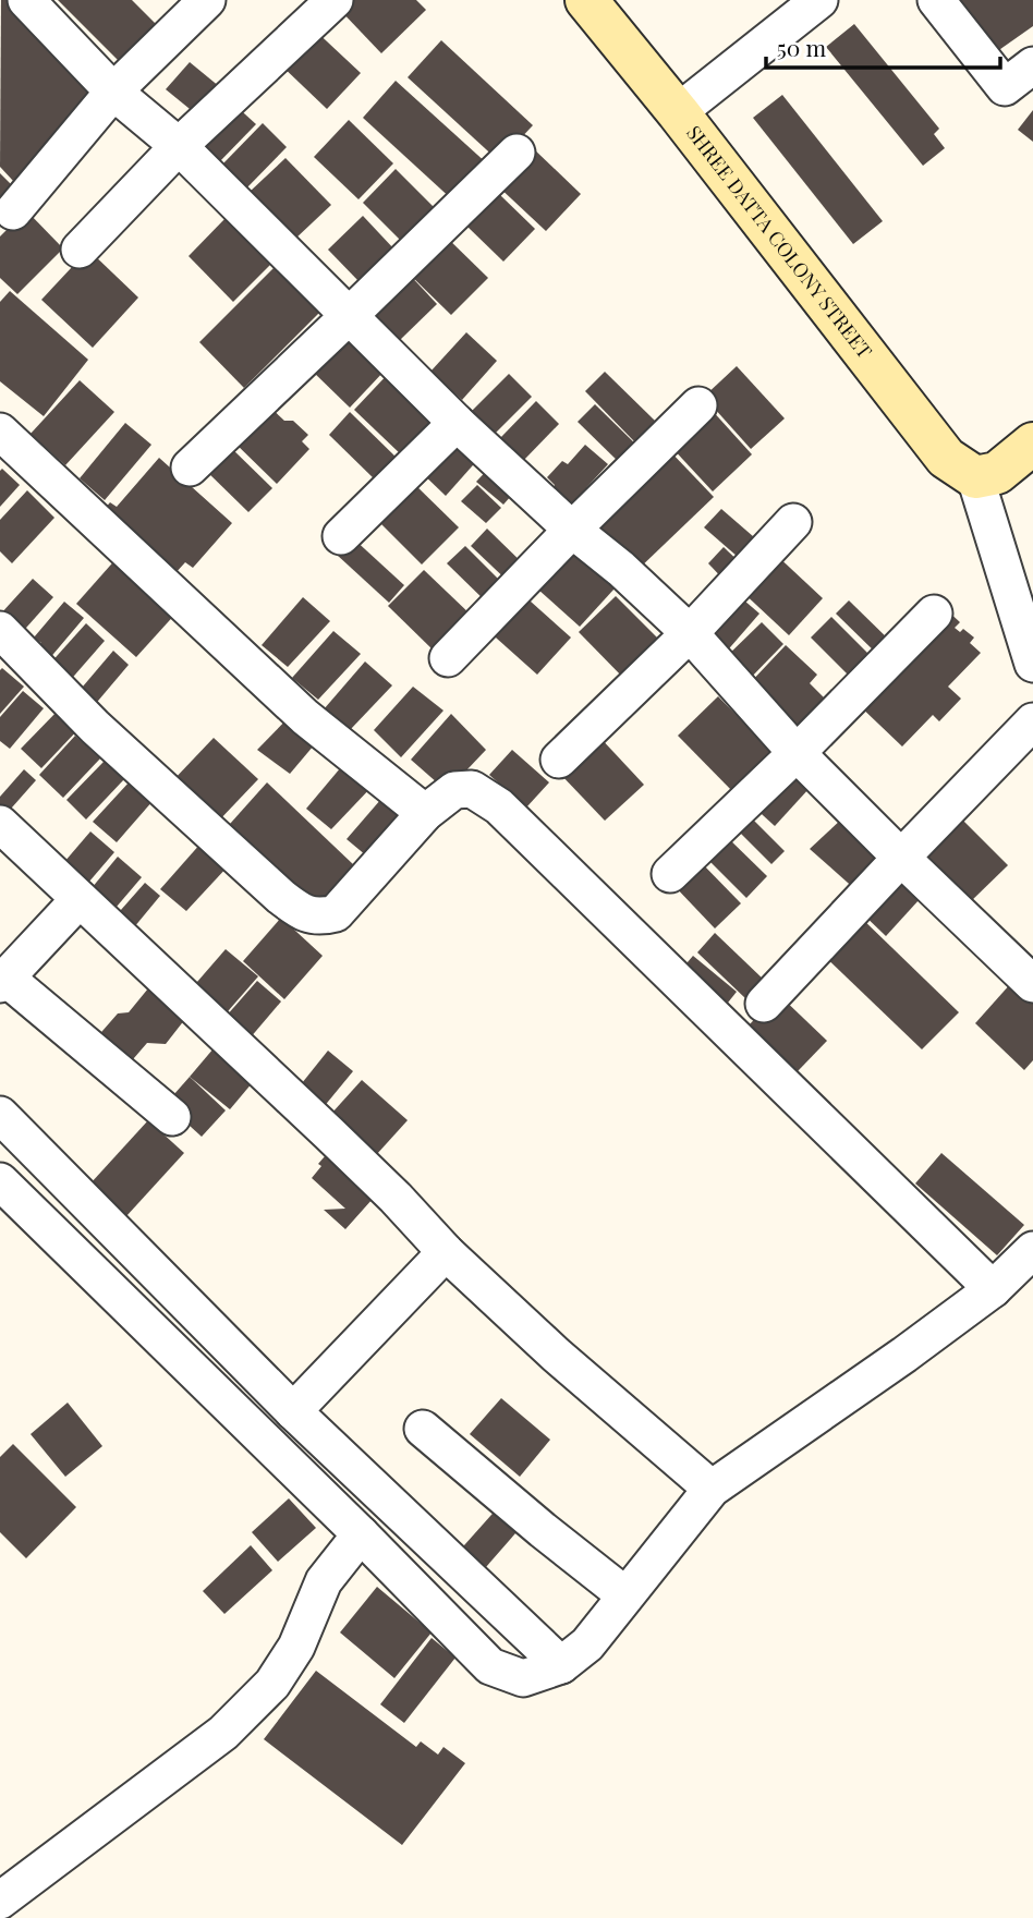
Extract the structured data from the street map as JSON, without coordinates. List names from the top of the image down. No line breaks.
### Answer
{"streets":{"street":["SHREE DATTA COLONY STREET"]},"scale_bar":"50 m"}
